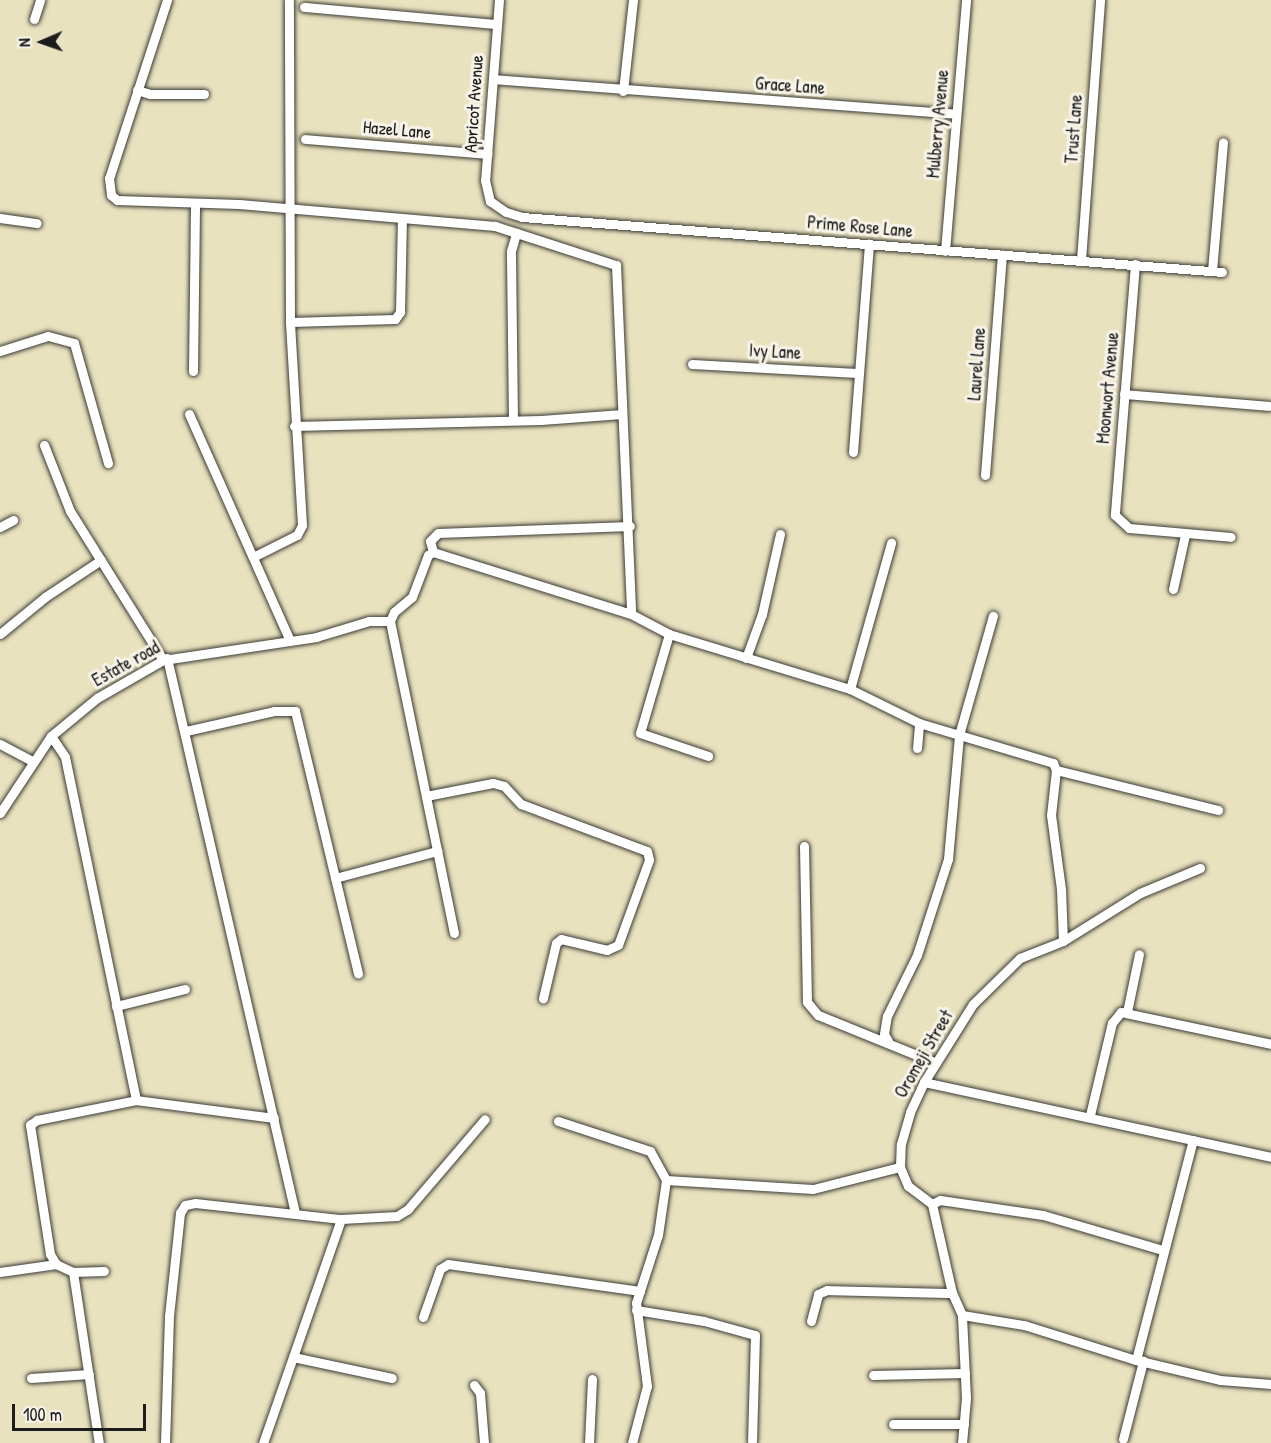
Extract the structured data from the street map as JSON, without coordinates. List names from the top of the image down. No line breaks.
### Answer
{"streets":{"street":["Grace Lane","Apricot Avenue","Mulberry Avenue","Trust Lane","Hazel Lane","Prime Rose Lane","Ivy Lane","Laurel Lane","Moonwort Avenue","Estate road","Oromeji Street"]},"crossings":[["Grace Lane","Apricot Avenue"],["Grace Lane","Mulberry Avenue"],["Apricot Avenue","Hazel Lane"],["Apricot Avenue","Prime Rose Lane"],["Mulberry Avenue","Prime Rose Lane"],["Trust Lane","Prime Rose Lane"],["Prime Rose Lane","Laurel Lane"],["Prime Rose Lane","Moonwort Avenue"]],"scale_bar":"100 m","north":"left"}
